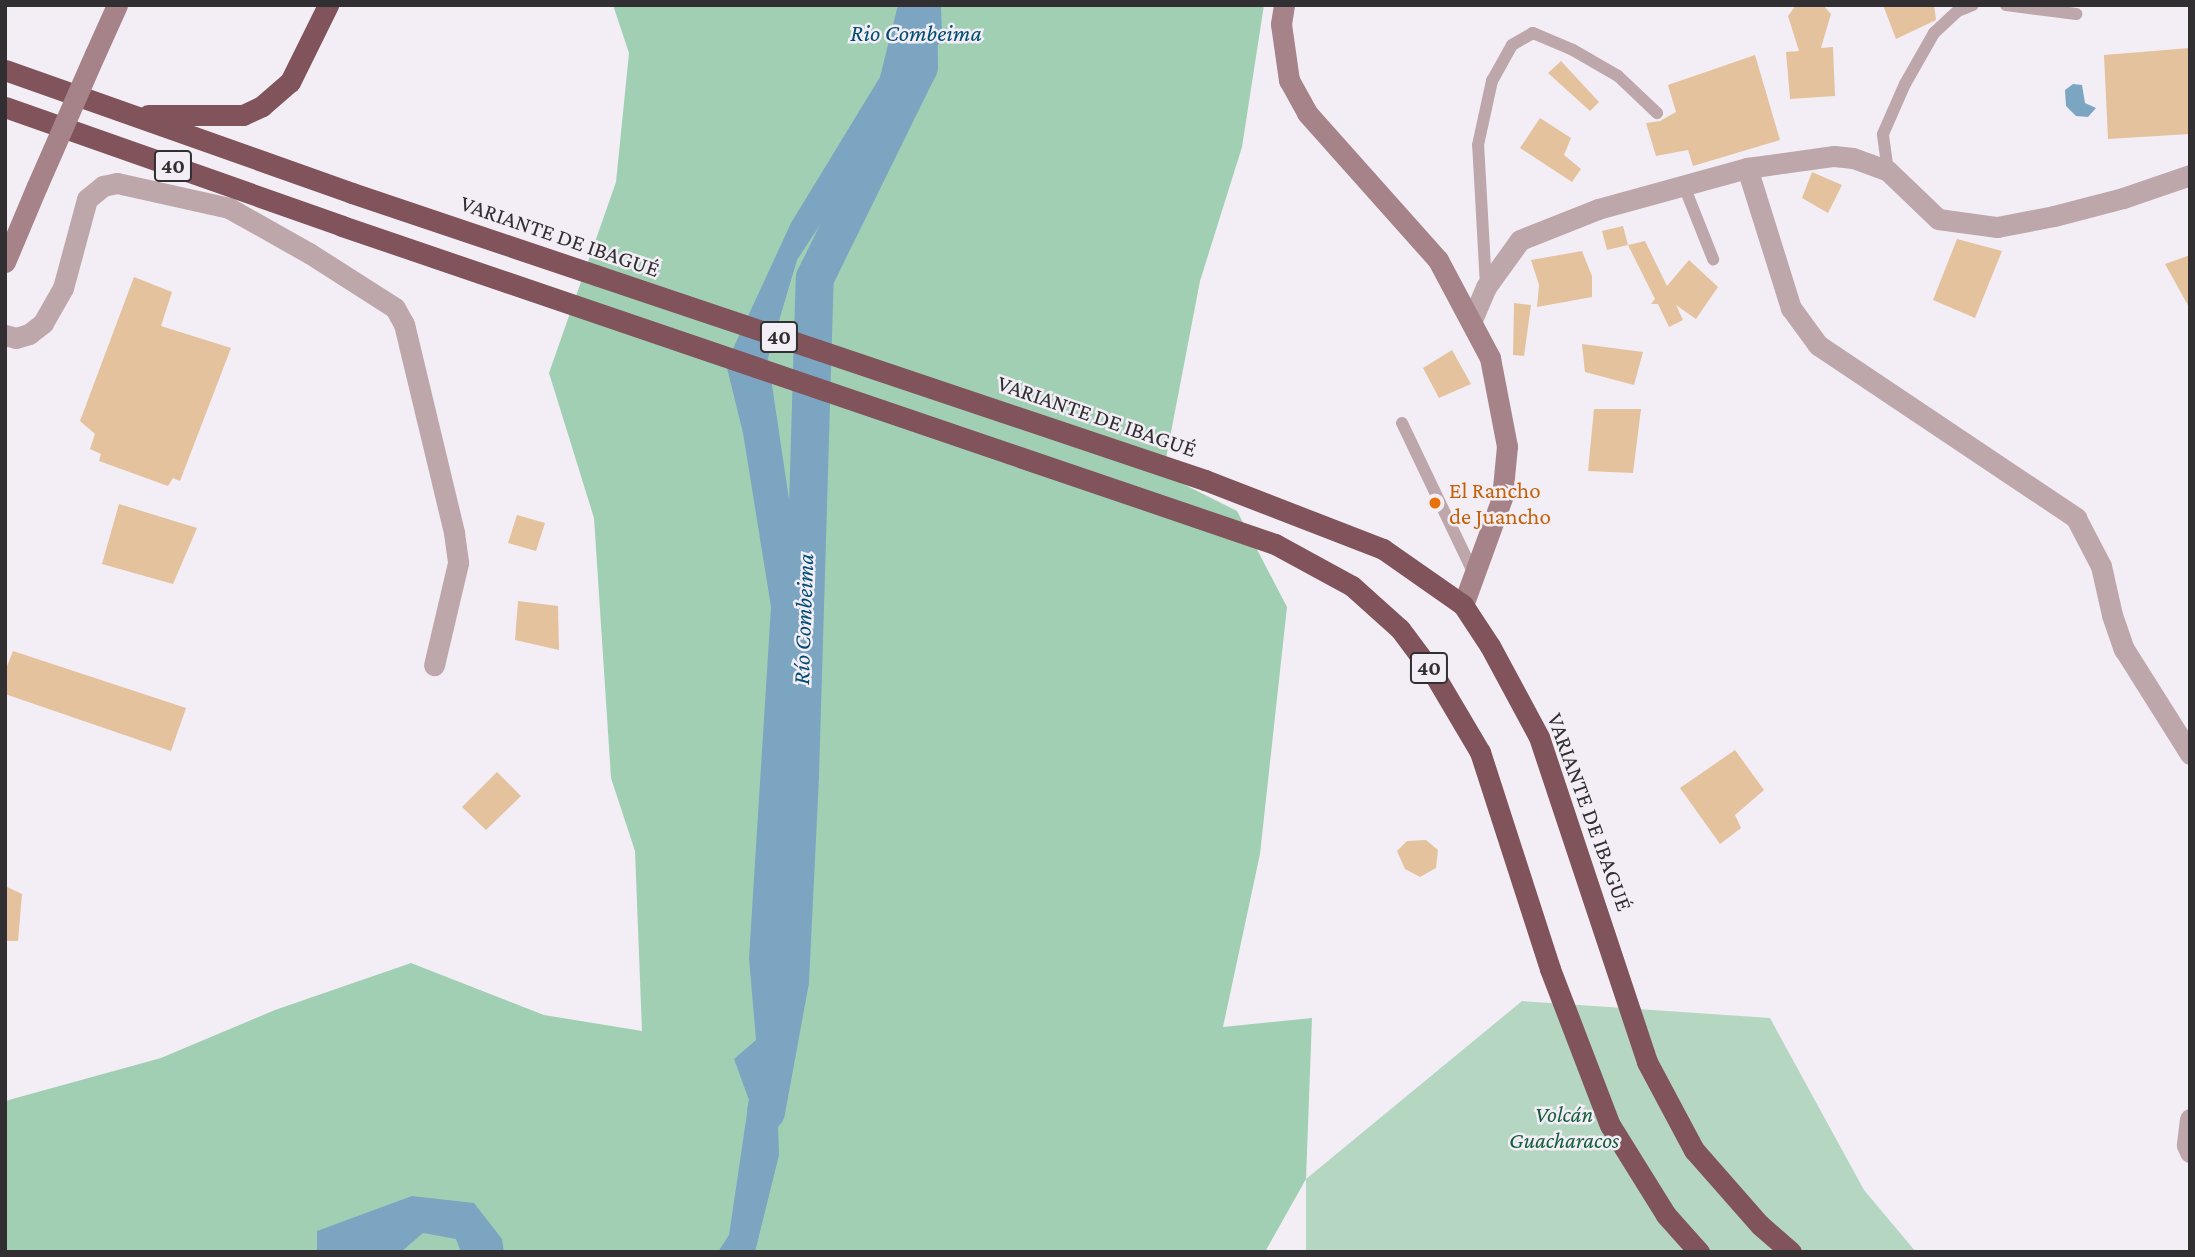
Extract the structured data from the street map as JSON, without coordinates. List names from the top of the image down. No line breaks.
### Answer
{"streets":{"highway":["40","VARIANTE DE IBAGUÉ"]},"water":["Rio Combeima","Río Combeima"],"parks":["Volcán Guacharacos"],"places":["El Rancho de Juancho"]}
